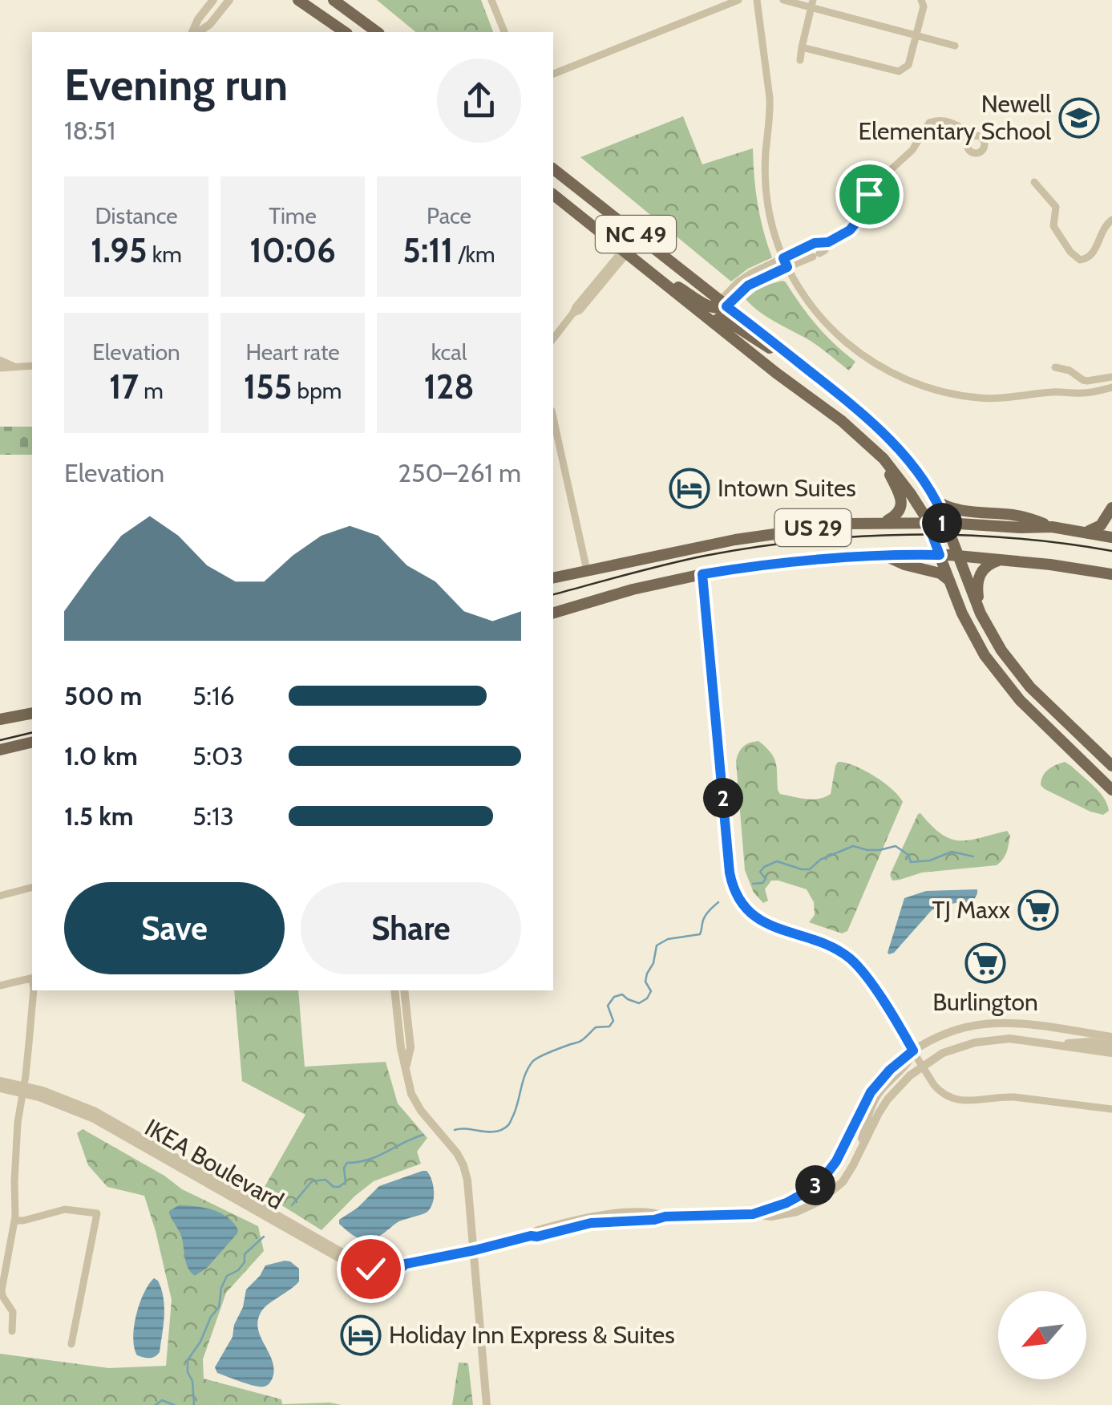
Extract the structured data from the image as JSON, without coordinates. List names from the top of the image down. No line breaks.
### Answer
{"streets":{"main road":["NC 49","US 29"],"street":["IKEA Boulevard"]},"crossings":[["NC 49","US 29"]],"places":{"school or university":["Newell Elementary School"],"hotel":["Intown Suites","Holiday Inn Express & Suites"],"supermarket":["TJ Maxx","Burlington"]},"north":"bottom left","page":{"heading":["Evening run","18:51"],"stats":[["Distance","1.95 km"],["Time","10:06"],["Pace","5:11 /km"],["Elevation","17 m"],["Heart rate","155 bpm"],["kcal","128"]],"chart":["Elevation","250–261 m"],"pins":["1","2","3"],"list":[{"name":"500 m","note":"5:16"},{"name":"1.0 km","note":"5:03"},{"name":"1.5 km","note":"5:13"}],"buttons":["Save","Share"]}}
